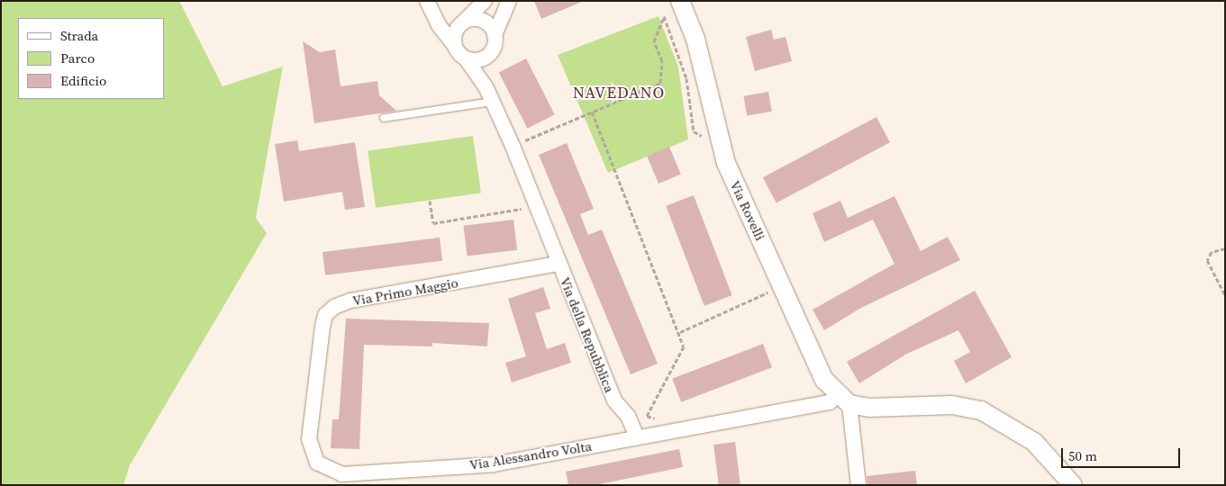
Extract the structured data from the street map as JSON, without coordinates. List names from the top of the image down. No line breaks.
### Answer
{"streets":{"street":["Via Rovelli","Via Primo Maggio","Via della Repubblica","Via Alessandro Volta"]},"crossings":[["Via Primo Maggio","Via della Repubblica"],["Via Primo Maggio","Via Alessandro Volta"],["Via della Repubblica","Via Alessandro Volta"]],"districts":["NAVEDANO"],"legend":["Strada","Parco","Edificio"],"scale_bar":"50 m"}
